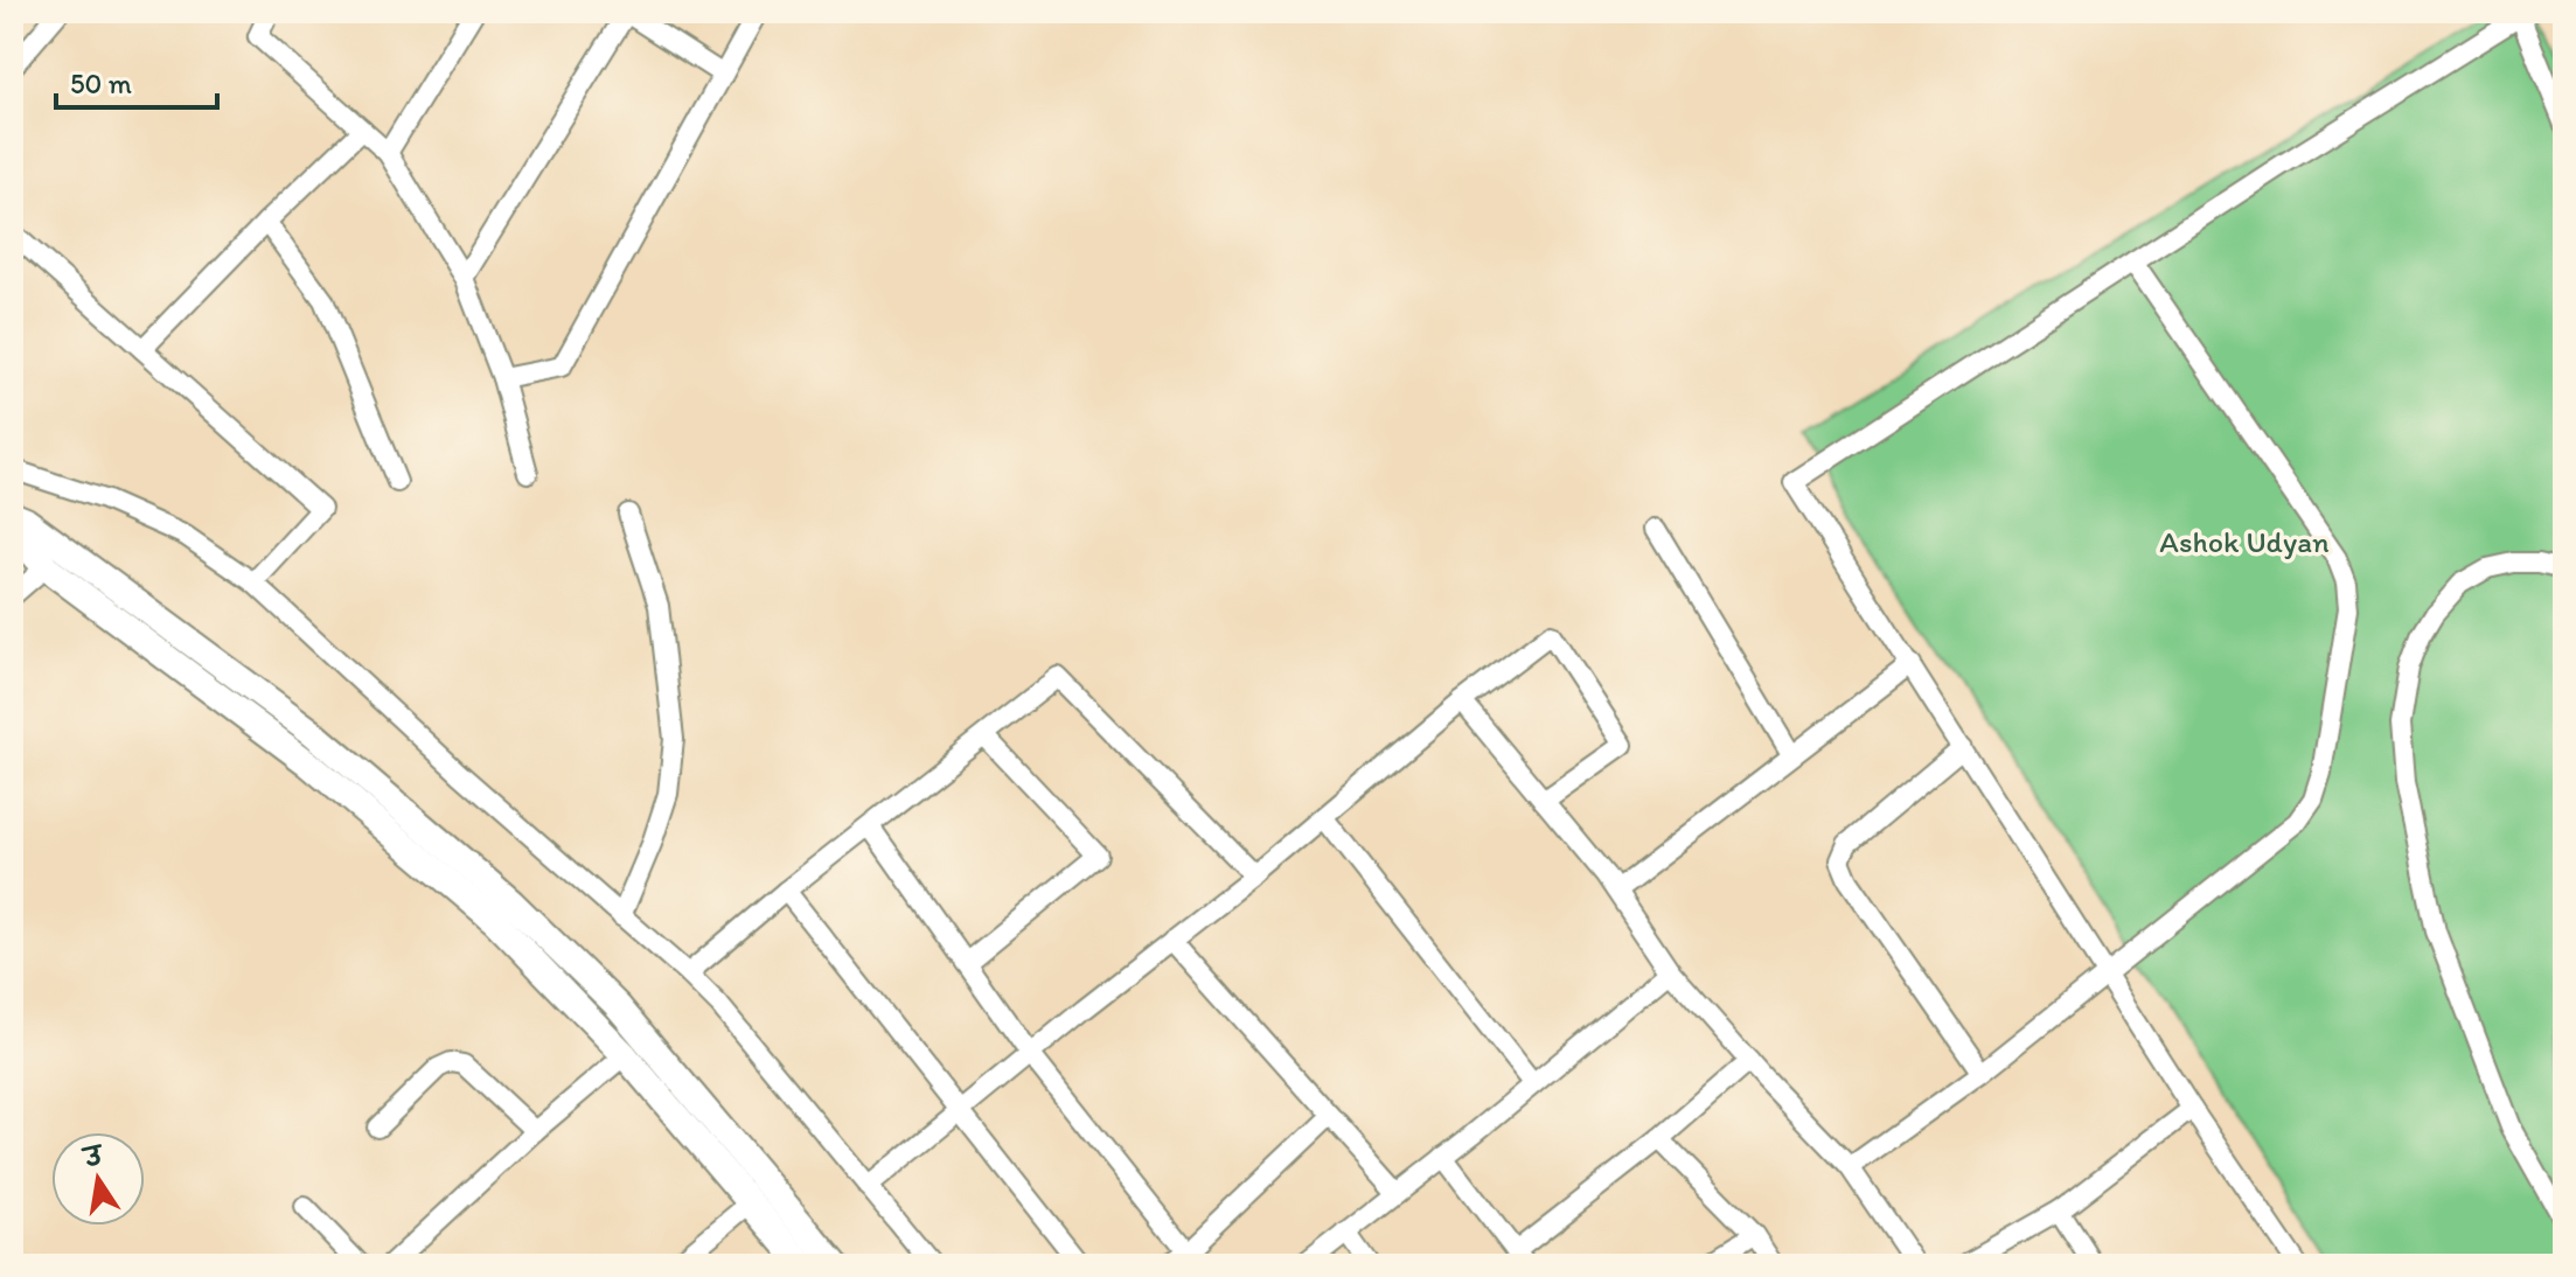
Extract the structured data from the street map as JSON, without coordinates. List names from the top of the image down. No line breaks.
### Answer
{"parks":["Ashok Udyan"],"scale_bar":"50 m","north":"top"}
